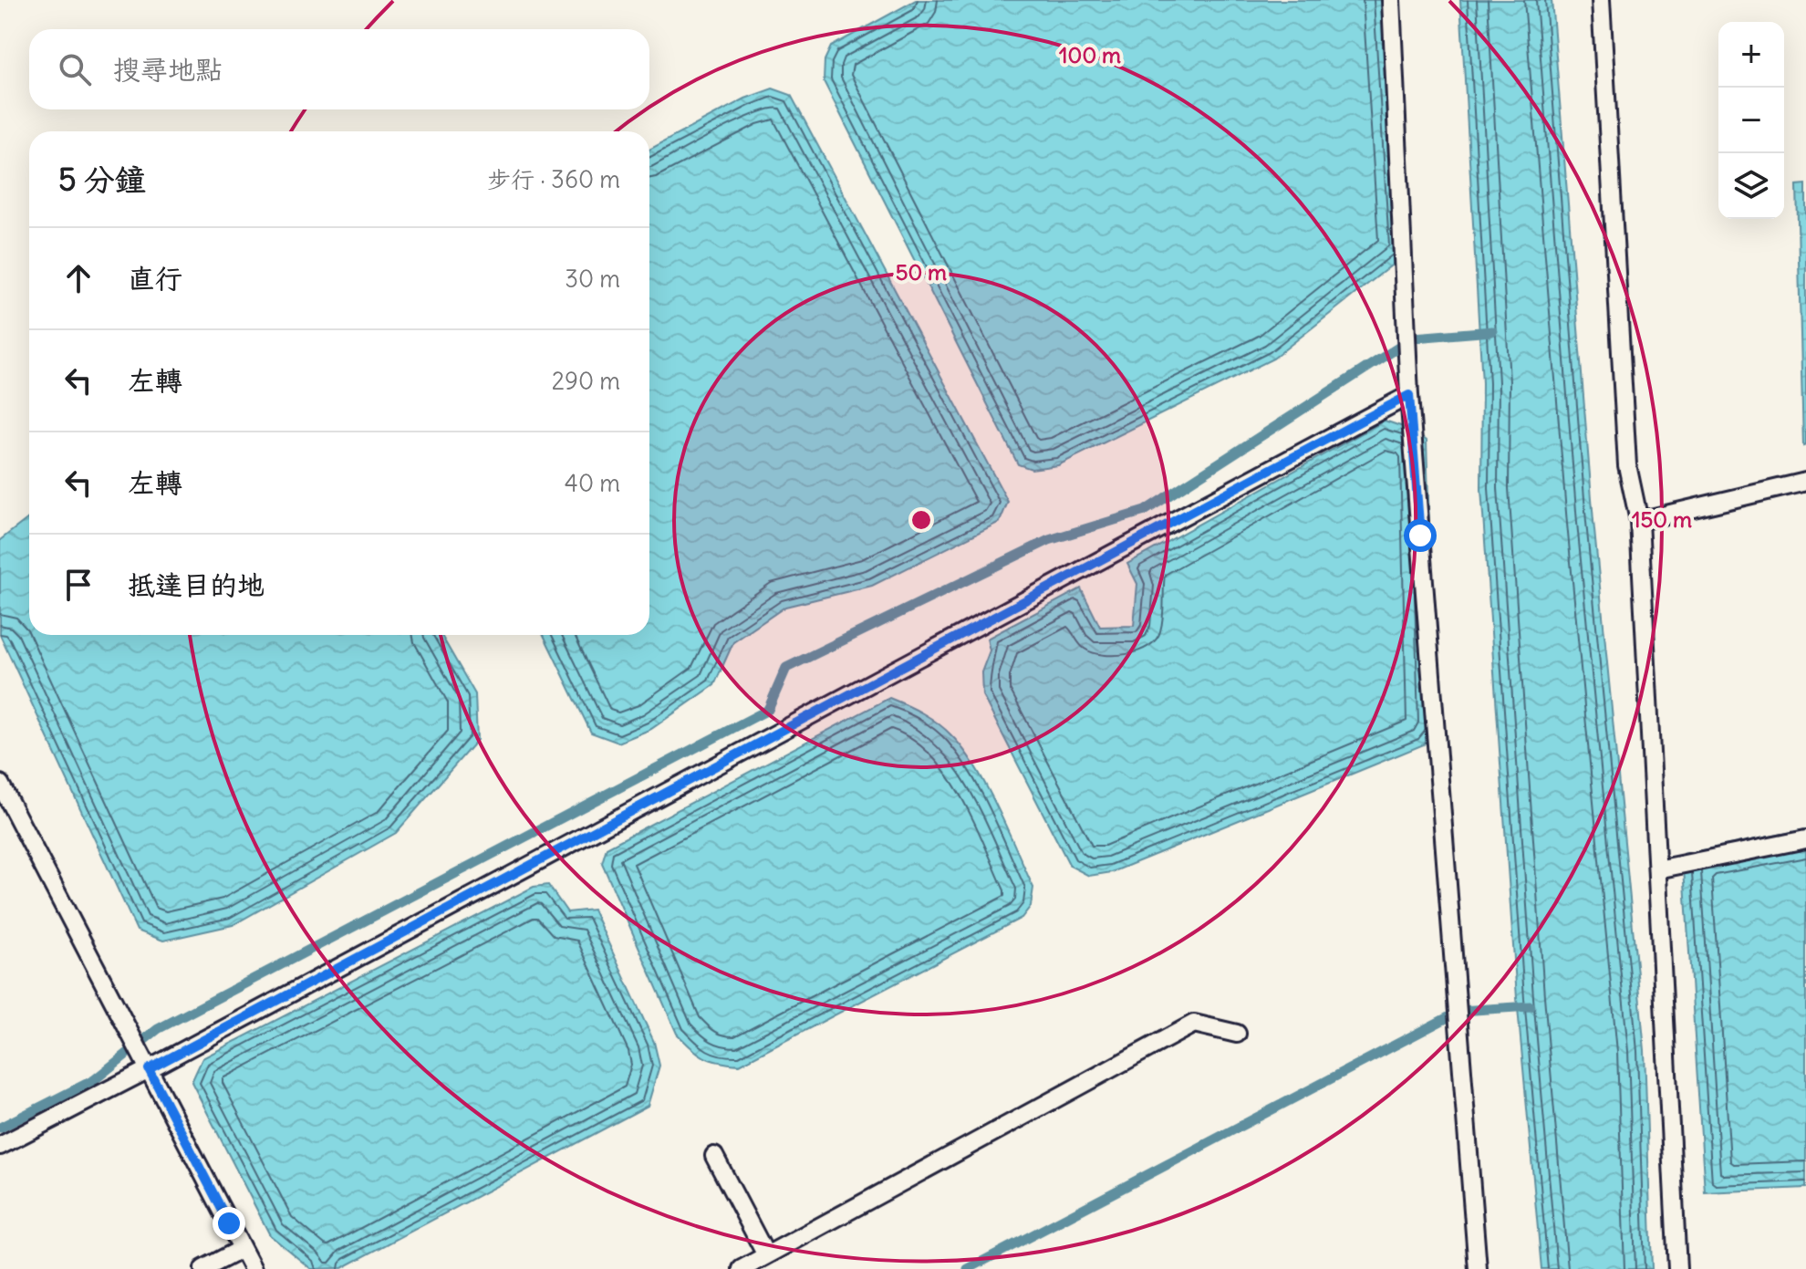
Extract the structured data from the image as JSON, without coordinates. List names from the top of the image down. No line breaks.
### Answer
{"page":{"map_buttons":["+","−"],"search":"搜尋地點","heading":["5 分鐘","步行 · 360 m"],"list":[["直行","30 m"],["左轉","290 m"],["左轉","40 m"],"抵達目的地"]},"rings":["100 m","50 m","150 m"]}
